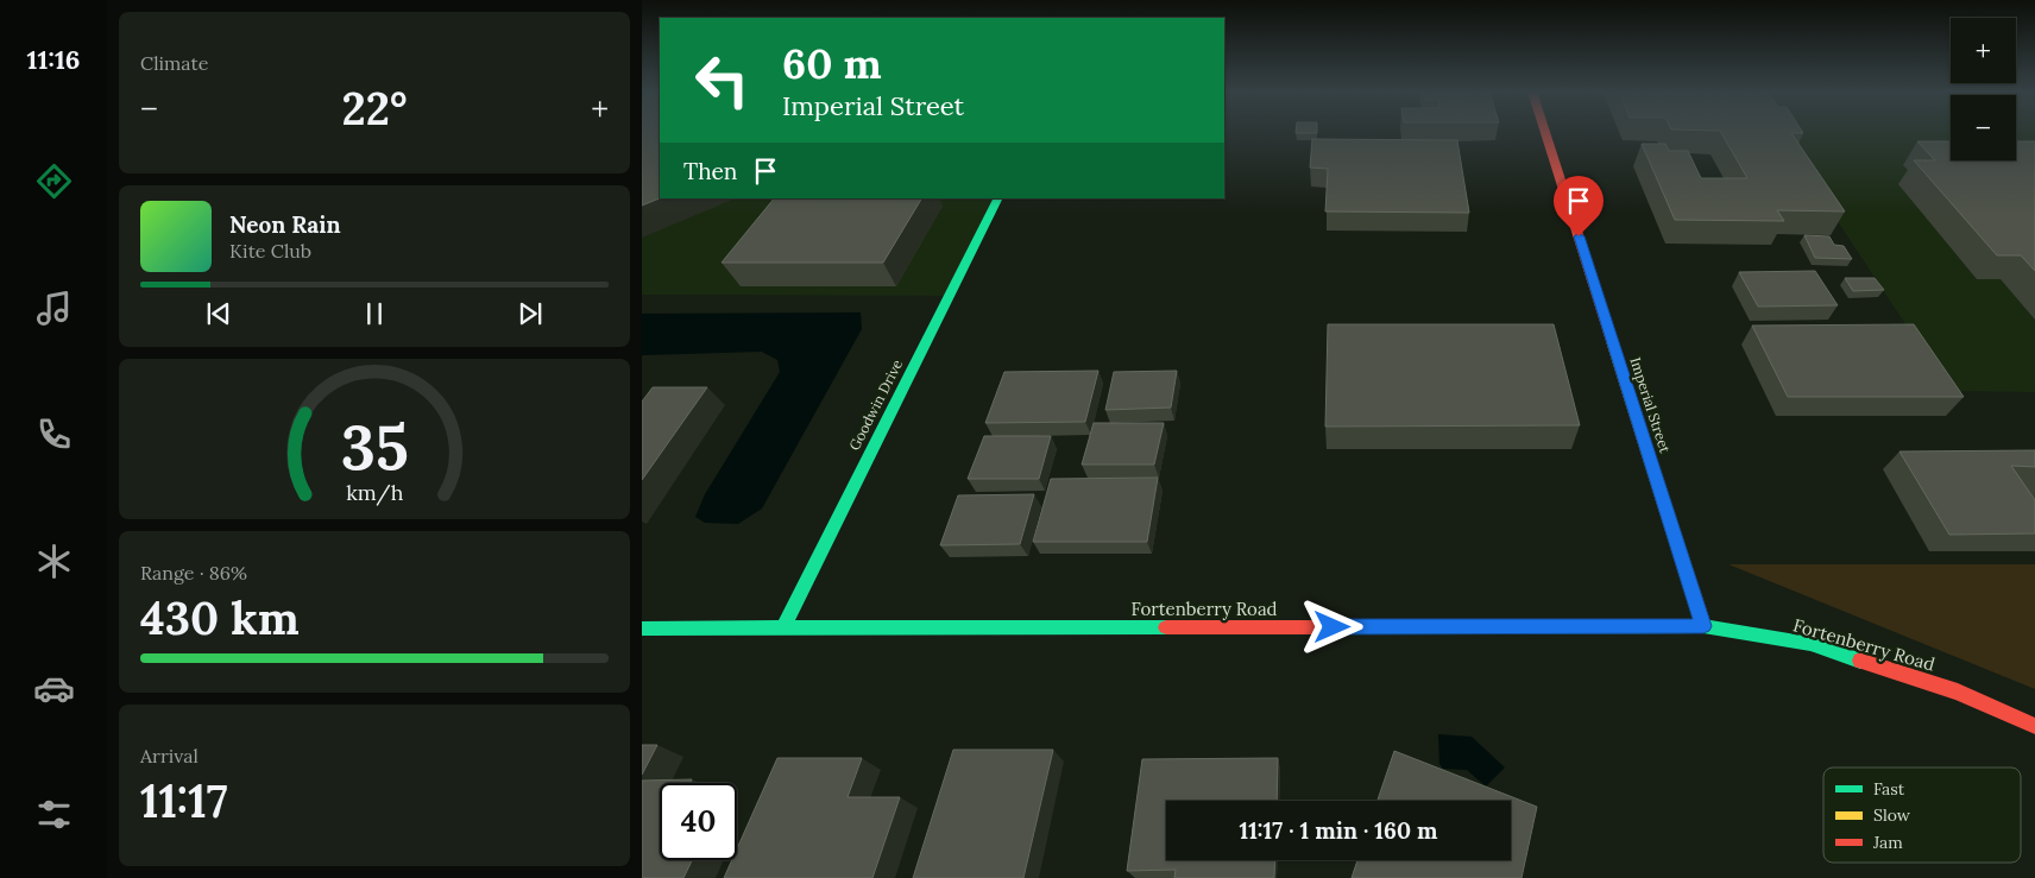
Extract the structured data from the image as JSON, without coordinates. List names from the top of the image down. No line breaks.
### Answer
{"streets":{"street":["Goodwin Drive","Imperial Street","Fortenberry Road"]},"crossings":[["Goodwin Drive","Fortenberry Road"],["Imperial Street","Fortenberry Road"]],"legend":["Fast","Slow","Jam"],"page":{"tabs":"11:16","tile":["Climate",["Range · 86%","430 km"],["Arrival","11:17"]],"map_buttons":["+","−"],"turn":["60 m","Imperial Street"],"heat":["−","22°","+"],"then":"Then","song":["Neon Rain","Kite Club"],"limit":"40","trip":"11:17 · 1 min · 160 m","gauge":["35","km/h"]}}
